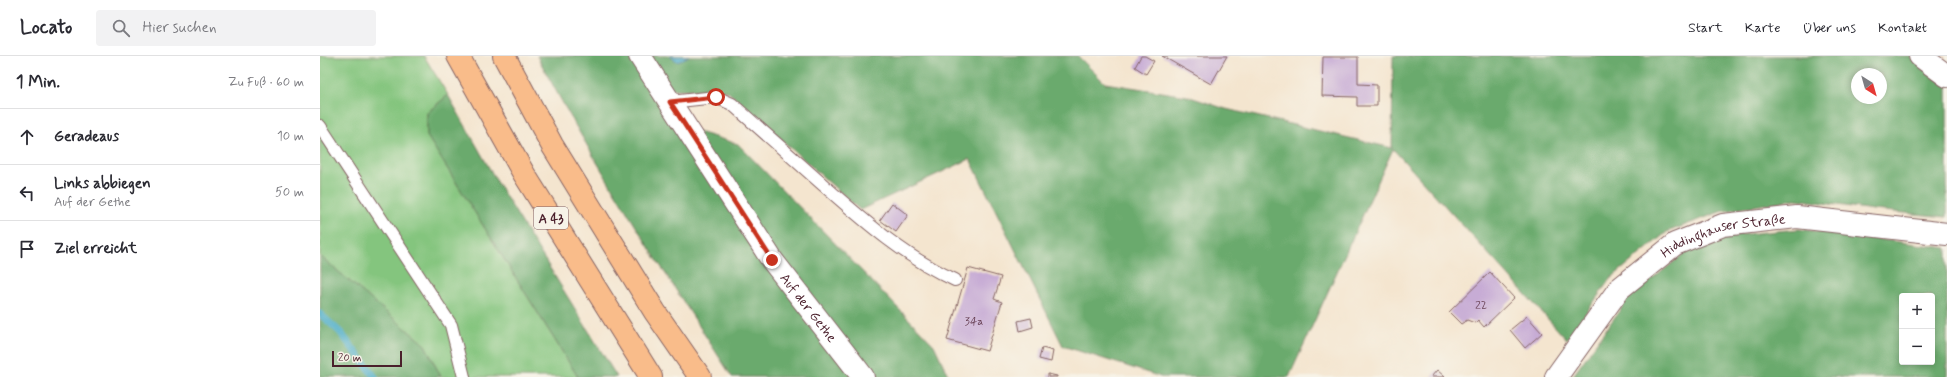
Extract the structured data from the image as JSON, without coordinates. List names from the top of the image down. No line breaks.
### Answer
{"streets":{"highway":["A 43"],"street":["Hiddinghauser Straße","Auf der Gethe"]},"house_numbers":["22","34a"],"scale_bar":"20 m","north":"bottom right","page":{"header":"Locato","search":"Hier suchen","nav":["Start","Karte","Über uns","Kontakt"],"heading":["1 Min.","Zu Fuß · 60 m"],"list":[["Geradeaus","10 m"],["Links abbiegen","Auf der Gethe","50 m"],"Ziel erreicht"],"map_buttons":["+","−"],"scale":"20 m"}}
